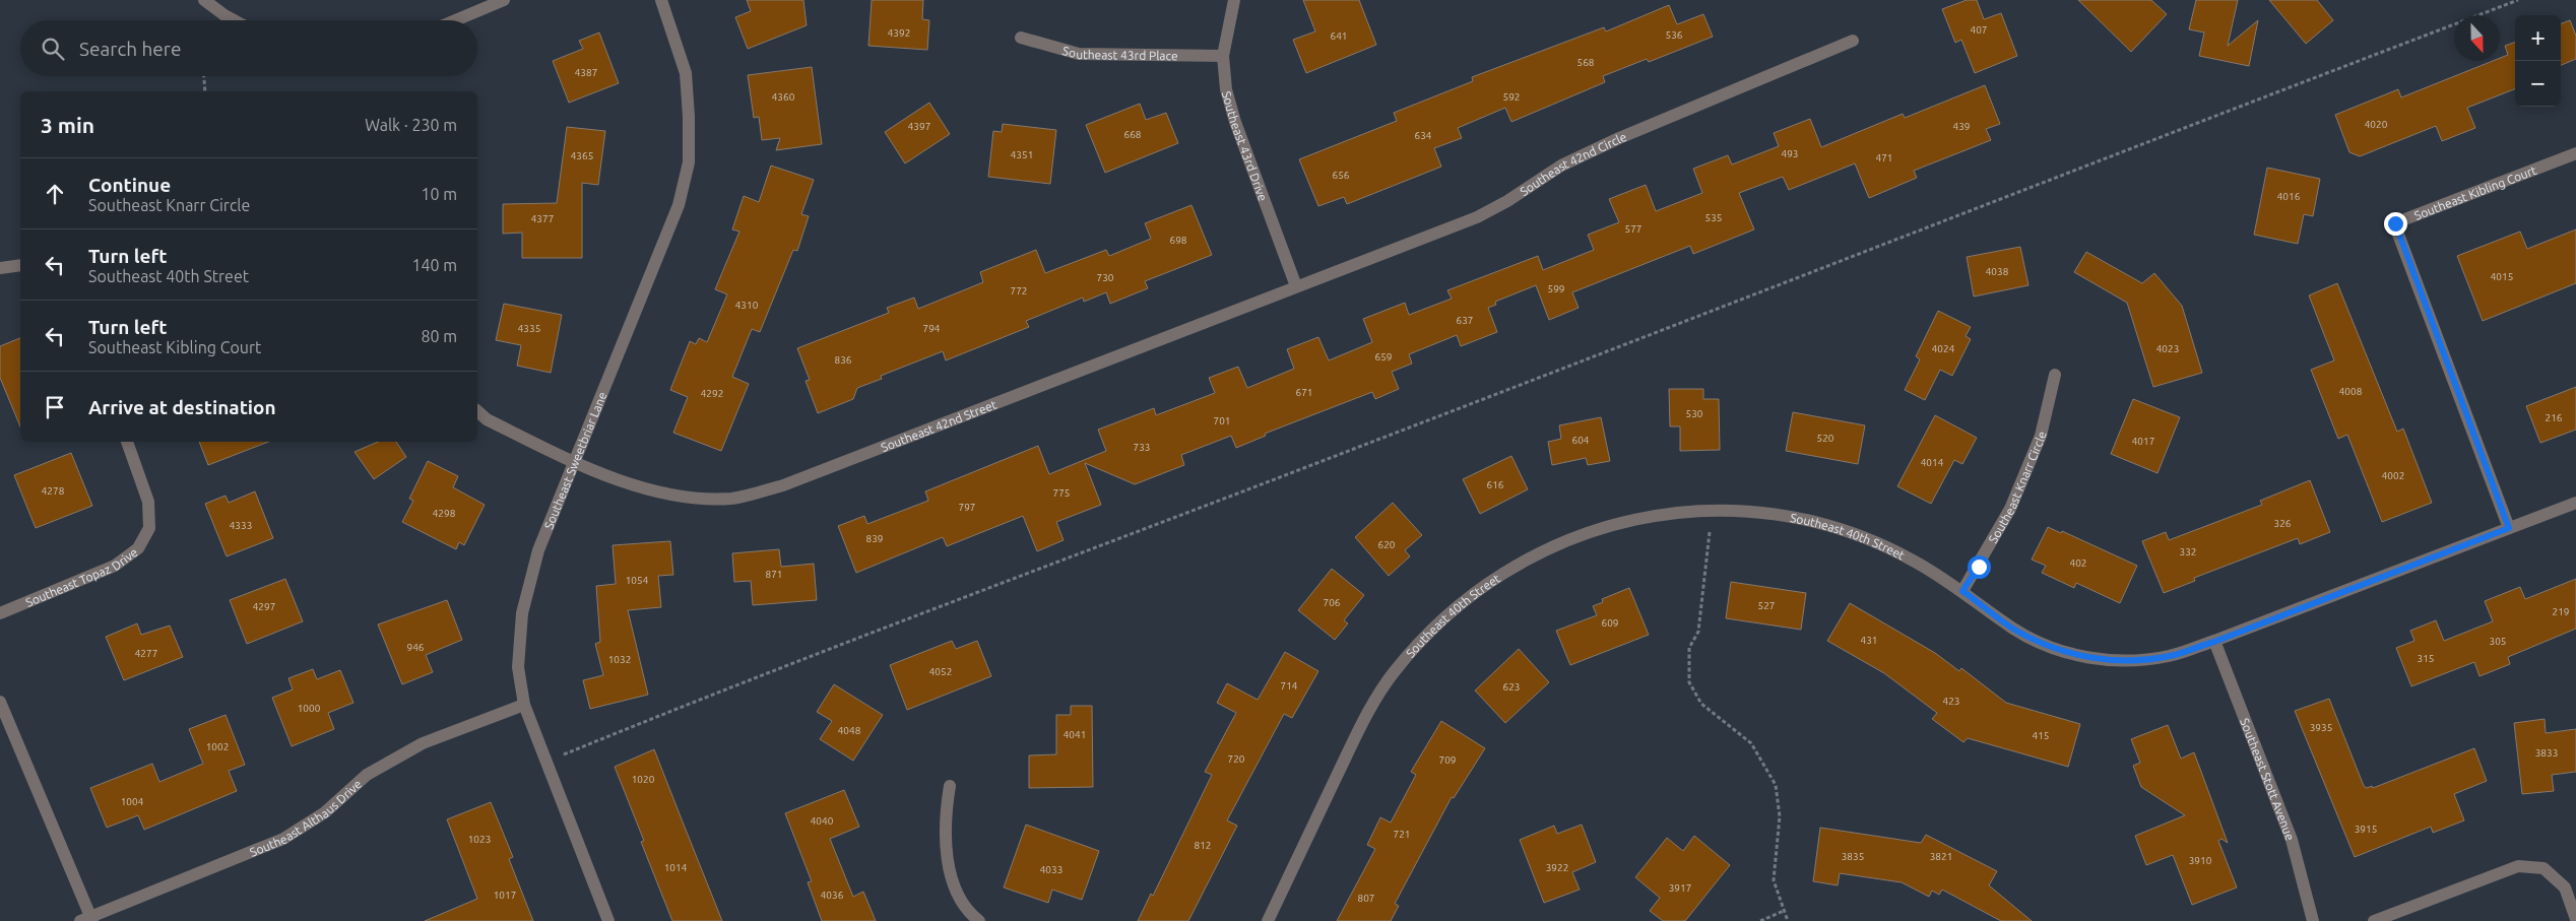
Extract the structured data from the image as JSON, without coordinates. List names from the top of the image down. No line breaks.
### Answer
{"streets":{"street":["Southeast 43rd Place","Southeast 43rd Drive","Southeast 42nd Circle","Southeast Kibling Court","Southeast 42nd Street","Southeast Sweetbriar Lane","Southeast Knarr Circle","Southeast 40th Street","Southeast Topaz Drive","Southeast Stott Avenue","Southeast Althaus Drive"]},"crossings":[["Southeast 43rd Place","Southeast 43rd Drive"],["Southeast 43rd Drive","Southeast 42nd Circle"],["Southeast 43rd Drive","Southeast 42nd Street"],["Southeast 42nd Circle","Southeast 42nd Street"],["Southeast Kibling Court","Southeast 40th Street"],["Southeast 42nd Street","Southeast Sweetbriar Lane"],["Southeast Sweetbriar Lane","Southeast Althaus Drive"],["Southeast Knarr Circle","Southeast 40th Street"],["Southeast 40th Street","Southeast Stott Avenue"]],"house_numbers":["407","4392","536","641","568","4387","4360","592","4020","4397","439","668","634","493","4351","4365","471","656","4016","535","4377","577","698","4038","4015","730","599","772","4310","637","4335","794","4024","4023","659","836","4008","671","4292","530","216","701","520","604","4017","733","4014","4002","616","4278","775","797","4298","326","4333","839","620","332","402","871","1054","706","527","4297","219","609","431","305","946","4277","315","1032","4052","714","623","423","1000","3935","4048","4041","415","1002","3833","720","709","1020","1004","4040","3915","721","1023","812","3835","3821","3910","1014","3922","4033","3917","1017","4036","807"],"north":"bottom","page":{"map_buttons":["+","−"],"search":"Search here","heading":["3 min","Walk · 230 m"],"list":[["Continue","Southeast Knarr Circle","10 m"],["Turn left","Southeast 40th Street","140 m"],["Turn left","Southeast Kibling Court","80 m"],"Arrive at destination"]}}
